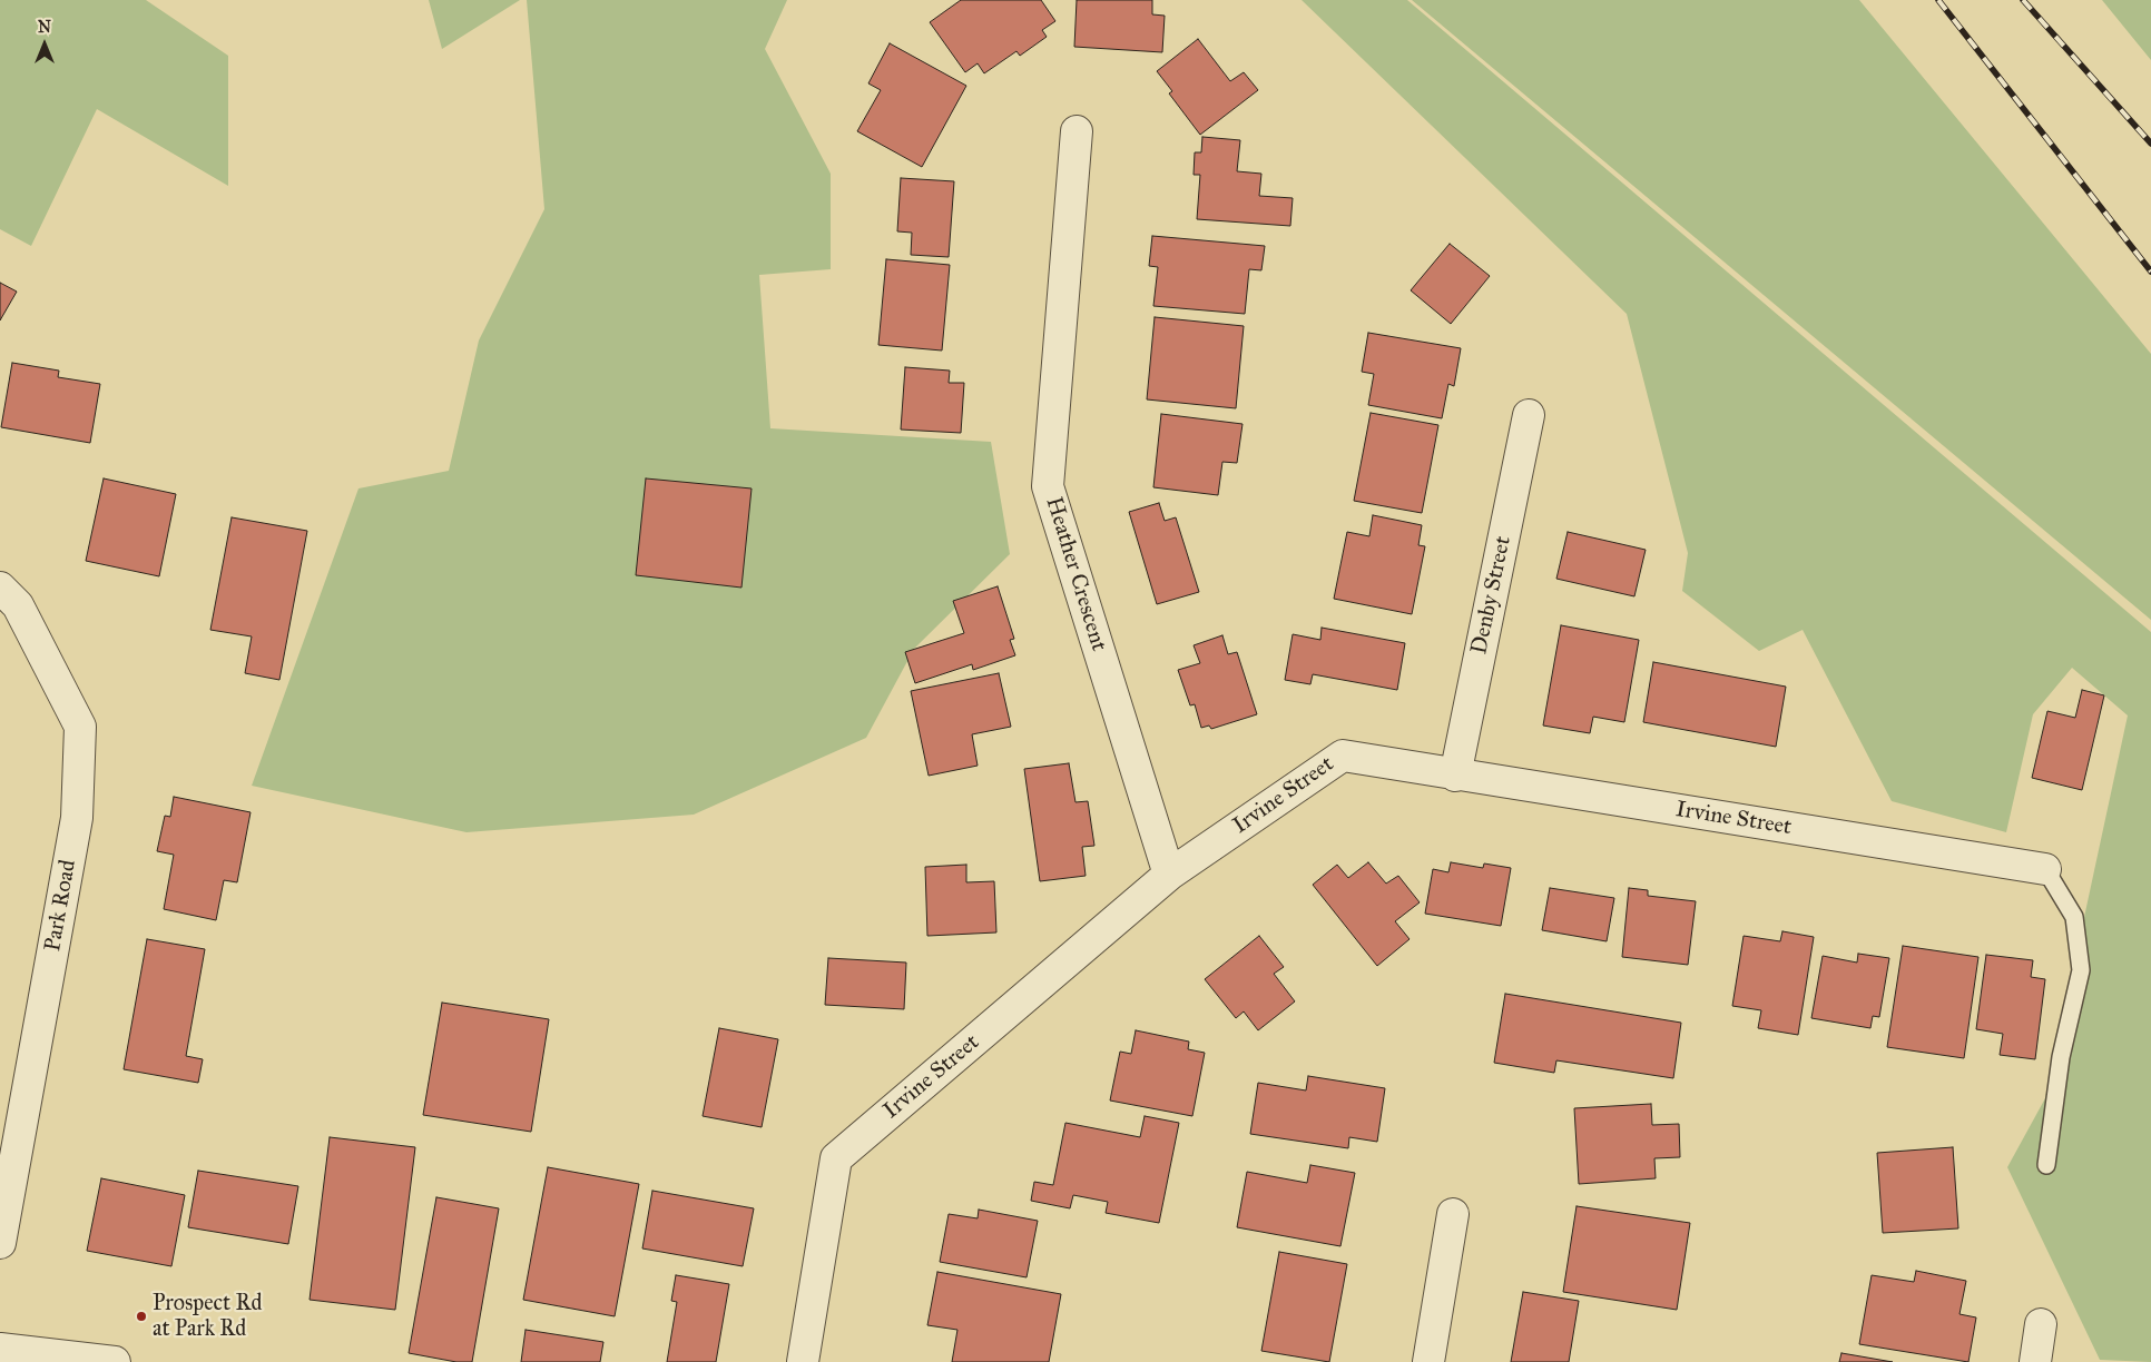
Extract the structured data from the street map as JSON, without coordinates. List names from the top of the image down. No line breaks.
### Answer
{"streets":{"street":["Heather Crescent","Denby Street","Irvine Street","Park Road"]},"crossings":[["Heather Crescent","Irvine Street"],["Denby Street","Irvine Street"]],"places":["Prospect Rd at Park Rd"],"north":"top"}
